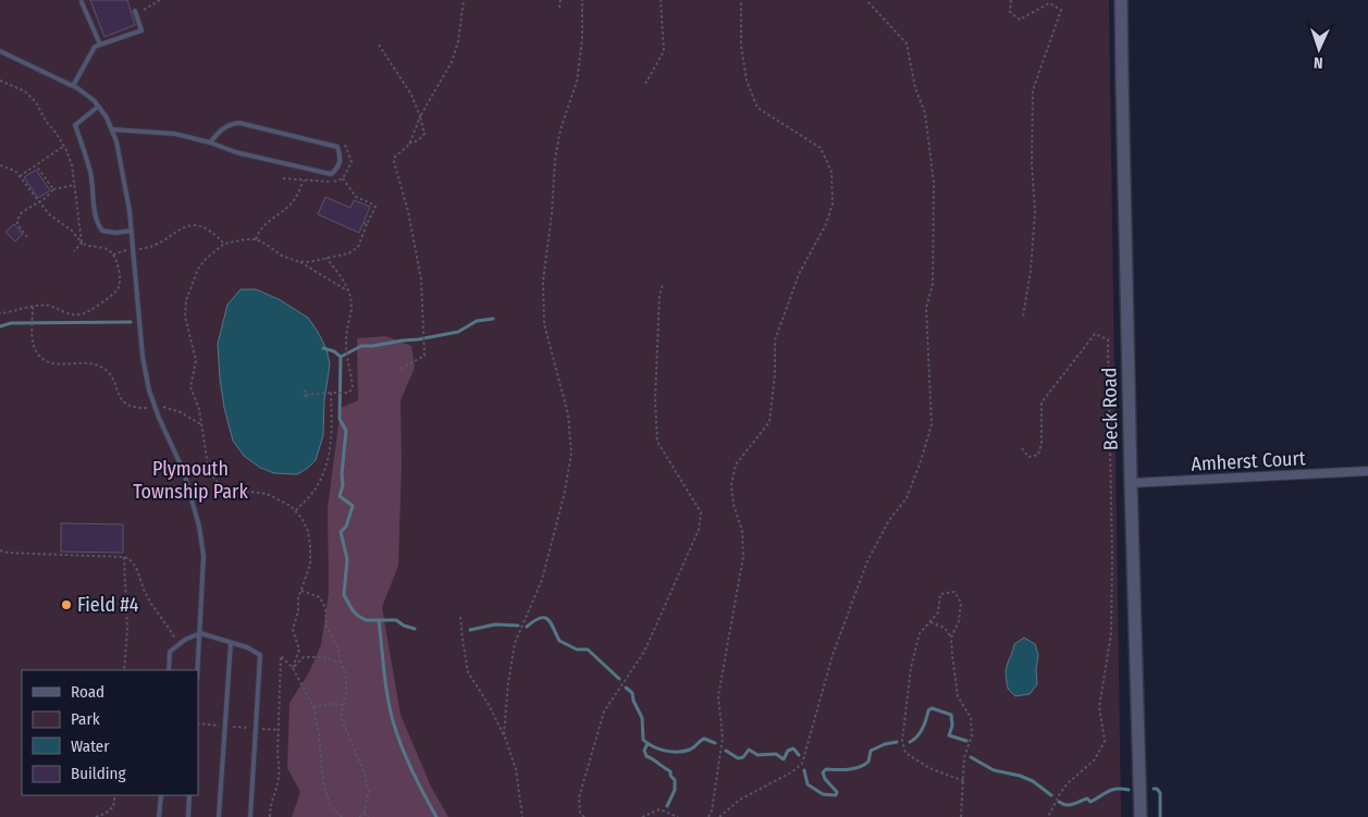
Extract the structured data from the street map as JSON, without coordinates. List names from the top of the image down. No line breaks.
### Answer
{"streets":{"main road":["Beck Road"],"street":["Amherst Court"]},"crossings":[["Beck Road","Amherst Court"]],"parks":["Plymouth Township Park"],"places":["Field #4"],"legend":["Road","Park","Water","Building"],"north":"bottom"}
